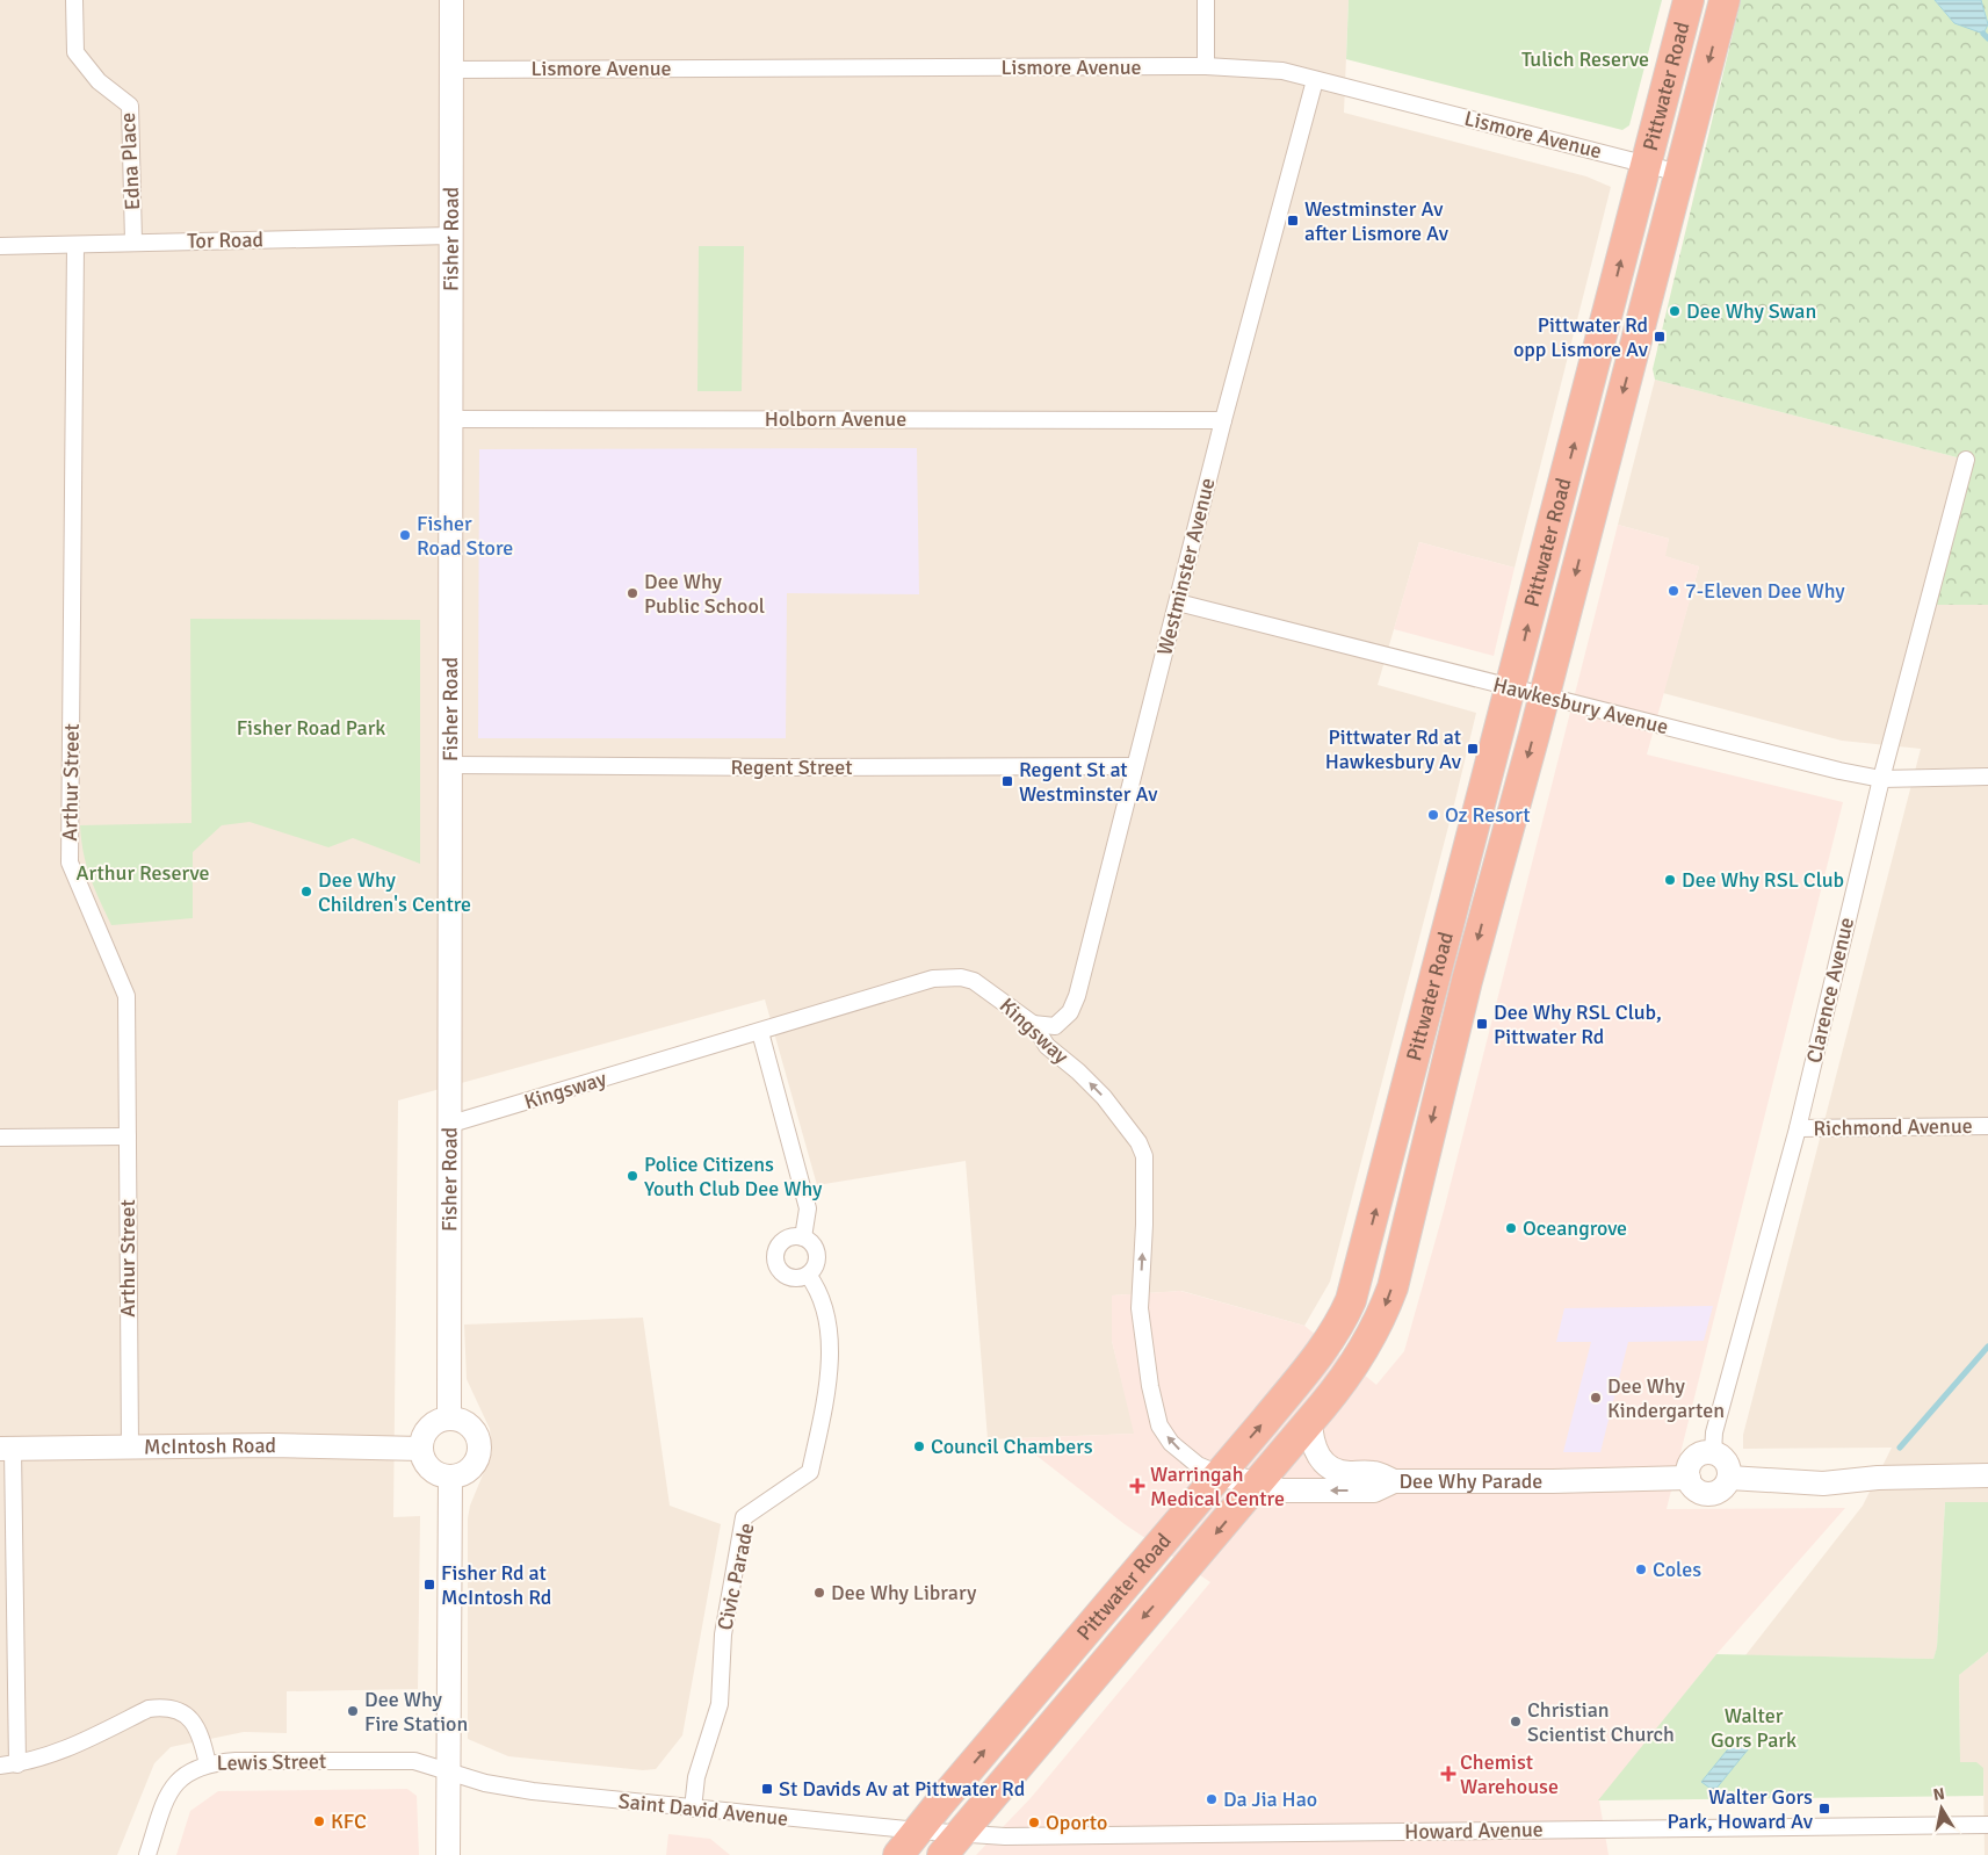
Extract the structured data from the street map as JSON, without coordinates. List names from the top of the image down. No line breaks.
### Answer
{"streets":{"highway":["Pittwater Road"],"main road":["Fisher Road","McIntosh Road","Dee Why Parade"],"street":["Lismore Avenue","Edna Place","Tor Road","Holborn Avenue","Westminster Avenue","Hawkesbury Avenue","Regent Street","Arthur Street","Clarence Avenue","Kingsway","Richmond Avenue","Civic Parade","Lewis Street","Saint David Avenue","Howard Avenue"]},"crossings":[["Lismore Avenue","Pittwater Road"],["Lismore Avenue","Fisher Road"],["Lismore Avenue","Westminster Avenue"],["Pittwater Road","Hawkesbury Avenue"],["Pittwater Road","Kingsway"],["Pittwater Road","Dee Why Parade"],["Pittwater Road","Saint David Avenue"],["Pittwater Road","Howard Avenue"],["Edna Place","Tor Road"],["Fisher Road","Tor Road"],["Fisher Road","Holborn Avenue"],["Fisher Road","Regent Street"],["Fisher Road","Kingsway"],["Fisher Road","McIntosh Road"],["Tor Road","Arthur Street"],["Holborn Avenue","Westminster Avenue"],["Westminster Avenue","Hawkesbury Avenue"],["Westminster Avenue","Regent Street"],["Westminster Avenue","Kingsway"],["Hawkesbury Avenue","Clarence Avenue"],["Arthur Street","McIntosh Road"],["Clarence Avenue","Richmond Avenue"],["Clarence Avenue","Dee Why Parade"],["Kingsway","Dee Why Parade"],["Civic Parade","Saint David Avenue"],["Lewis Street","Saint David Avenue"],["Saint David Avenue","Howard Avenue"]],"one_way":["Kingsway"],"parks":["Tulich Reserve","Fisher Road Park","Arthur Reserve","Walter Gors Park"],"places":{"transit":["Westminster Av after Lismore Av","Pittwater Rd opp Lismore Av","Pittwater Rd at Hawkesbury Av","Regent St at Westminster Av","Dee Why RSL Club, Pittwater Rd","Fisher Rd at McIntosh Rd","St Davids Av at Pittwater Rd","Walter Gors Park, Howard Av"],"other":["Dee Why Swan","Fisher Road Store","7-Eleven Dee Why","Dee Why Public School","Oz Resort","Dee Why RSL Club","Dee Why Children's Centre","Police Citizens Youth Club Dee Why","Oceangrove","Dee Why Kindergarten","Council Chambers","Coles","Dee Why Library","Dee Why Fire Station","Christian Scientist Church","Da Jia Hao","KFC","Oporto"],"health":["Warringah Medical Centre","Chemist Warehouse"]},"north":"top"}
